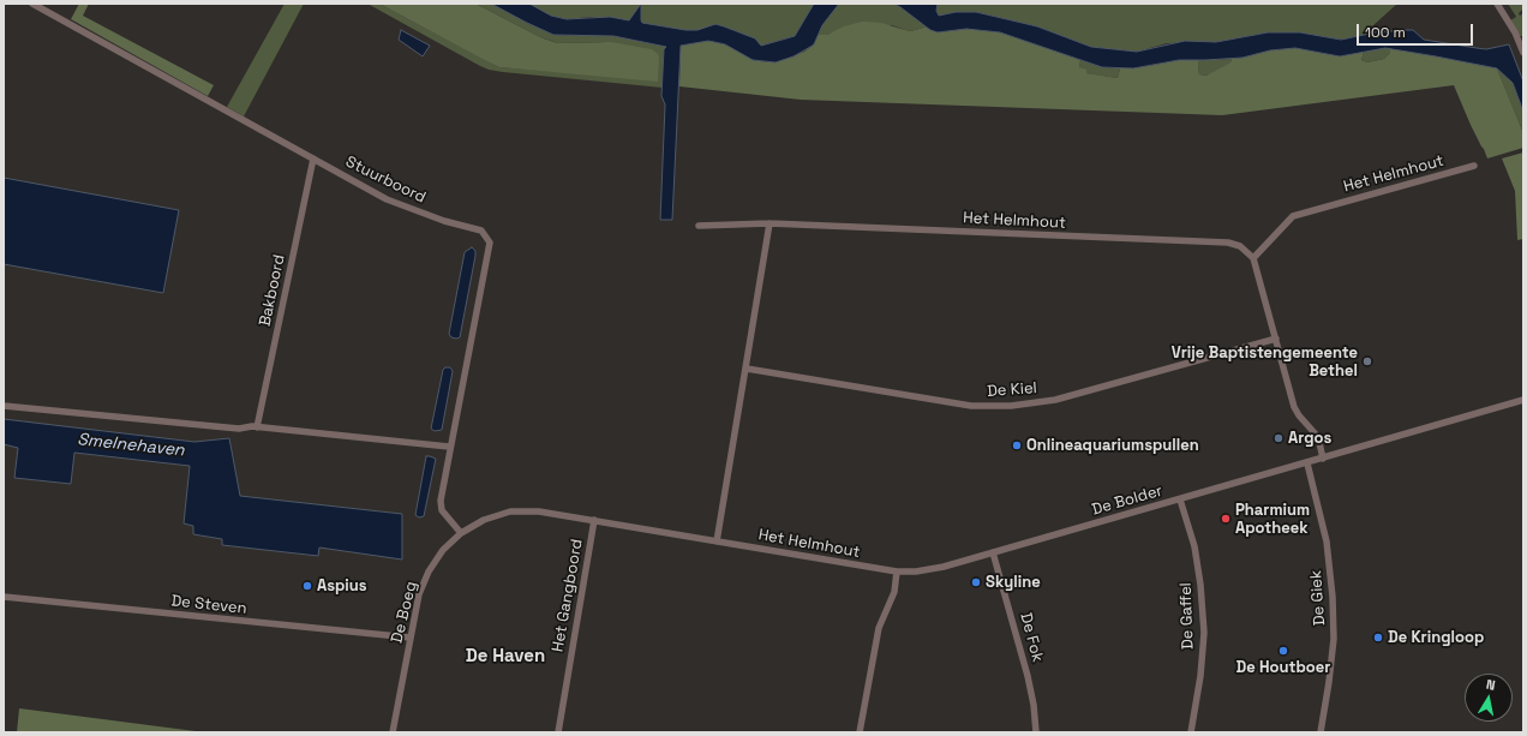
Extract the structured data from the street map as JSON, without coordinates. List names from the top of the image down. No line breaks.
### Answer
{"streets":{"street":["Het Helmhout","Stuurboord","Bakboord","De Kiel","De Bolder","Het Gangboord","De Giek","De Steven","De Boeg","De Gaffel","De Fok"]},"crossings":[["Het Helmhout","De Bolder"],["Het Helmhout","Het Gangboord"],["Het Helmhout","De Boeg"],["Stuurboord","Bakboord"],["Stuurboord","De Boeg"],["De Bolder","De Giek"],["De Bolder","De Gaffel"],["De Bolder","De Fok"],["Het Gangboord","De Boeg"],["De Steven","De Boeg"]],"districts":["De Haven"],"water":["Smelnehaven"],"places":["Vrije Baptistengemeente Bethel","Argos","Onlineaquariumspullen","Pharmium Apotheek","Skyline","Aspius","De Kringloop","De Houtboer"],"scale_bar":"100 m","north":"top"}
